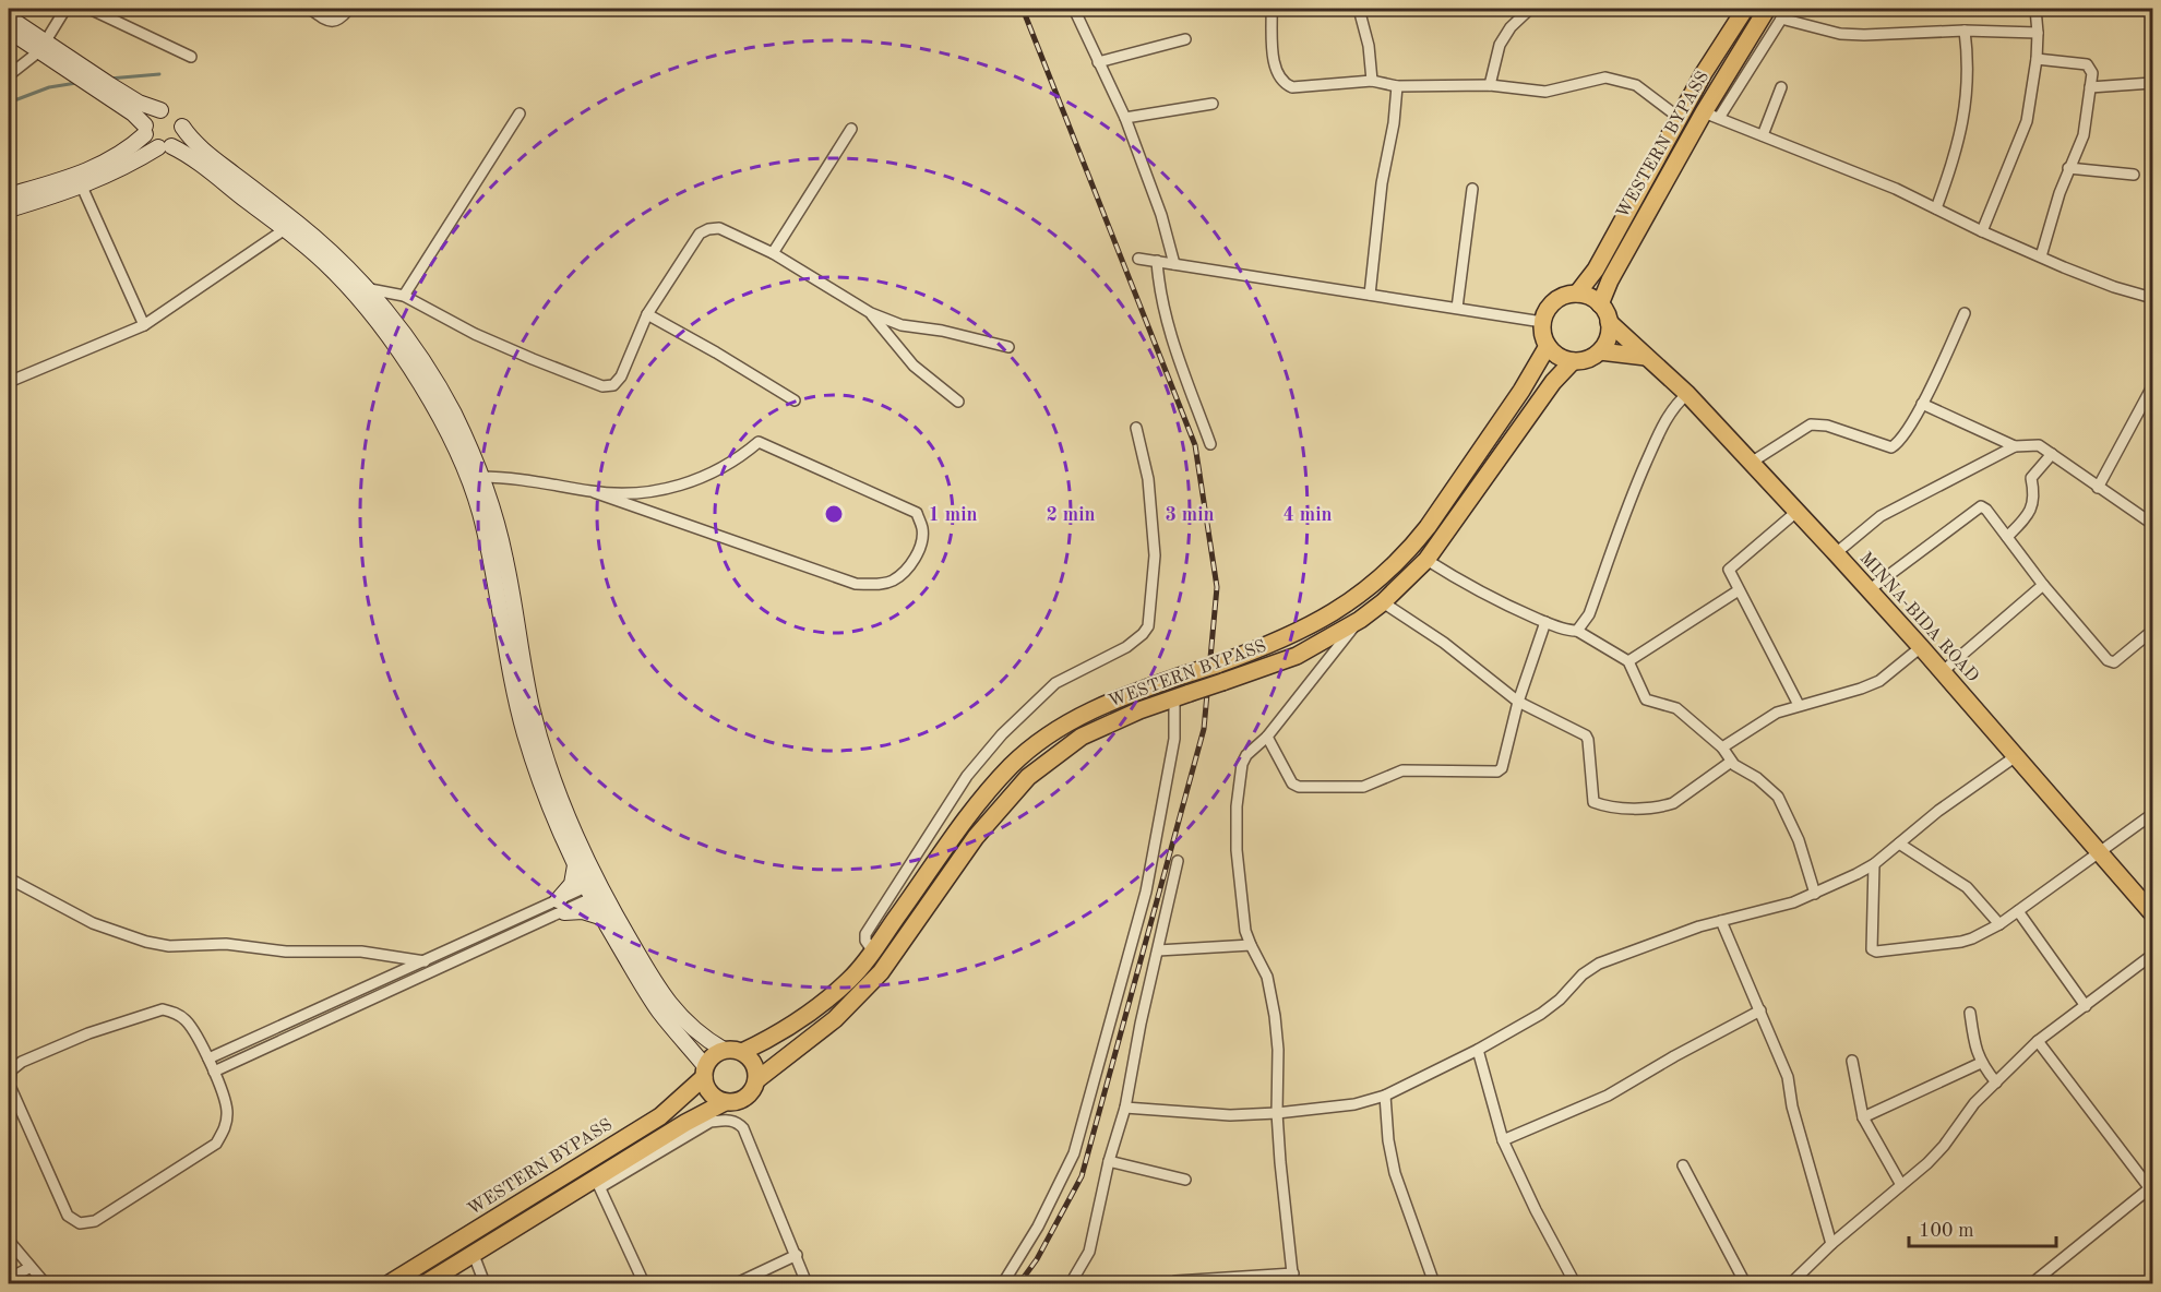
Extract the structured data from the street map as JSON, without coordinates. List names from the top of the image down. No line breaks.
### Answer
{"streets":{"main road":["WESTERN BYPASS","MINNA-BIDA ROAD"]},"crossings":[["WESTERN BYPASS","MINNA-BIDA ROAD"]],"scale_bar":"100 m","rings":["1 min","2 min","3 min","4 min"]}
